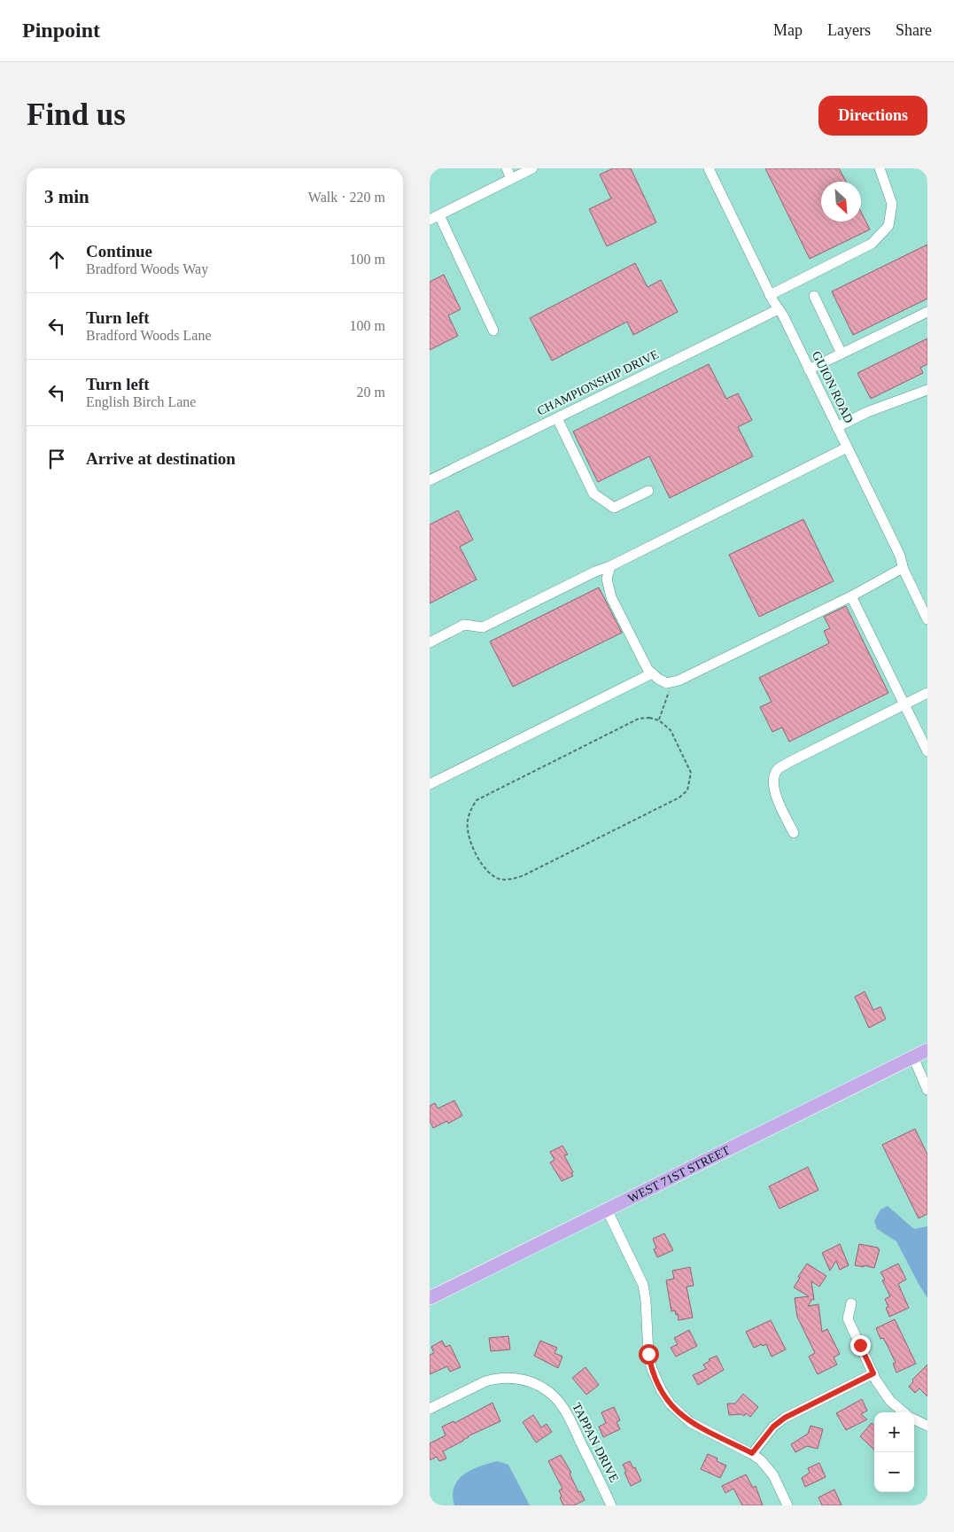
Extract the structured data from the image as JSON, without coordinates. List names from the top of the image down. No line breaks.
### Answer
{"streets":{"main road":["WEST 71ST STREET"],"street":["CHAMPIONSHIP DRIVE","GUION ROAD","TAPPAN DRIVE"]},"crossings":[["CHAMPIONSHIP DRIVE","GUION ROAD"]],"north":"bottom right","page":{"header":"Pinpoint","nav":["Map","Layers","Share"],"buttons":"Directions","title":"Find us","heading":["3 min","Walk · 220 m"],"list":[["Continue","Bradford Woods Way","100 m"],["Turn left","Bradford Woods Lane","100 m"],["Turn left","English Birch Lane","20 m"],"Arrive at destination"],"map_buttons":["+","−"]}}
